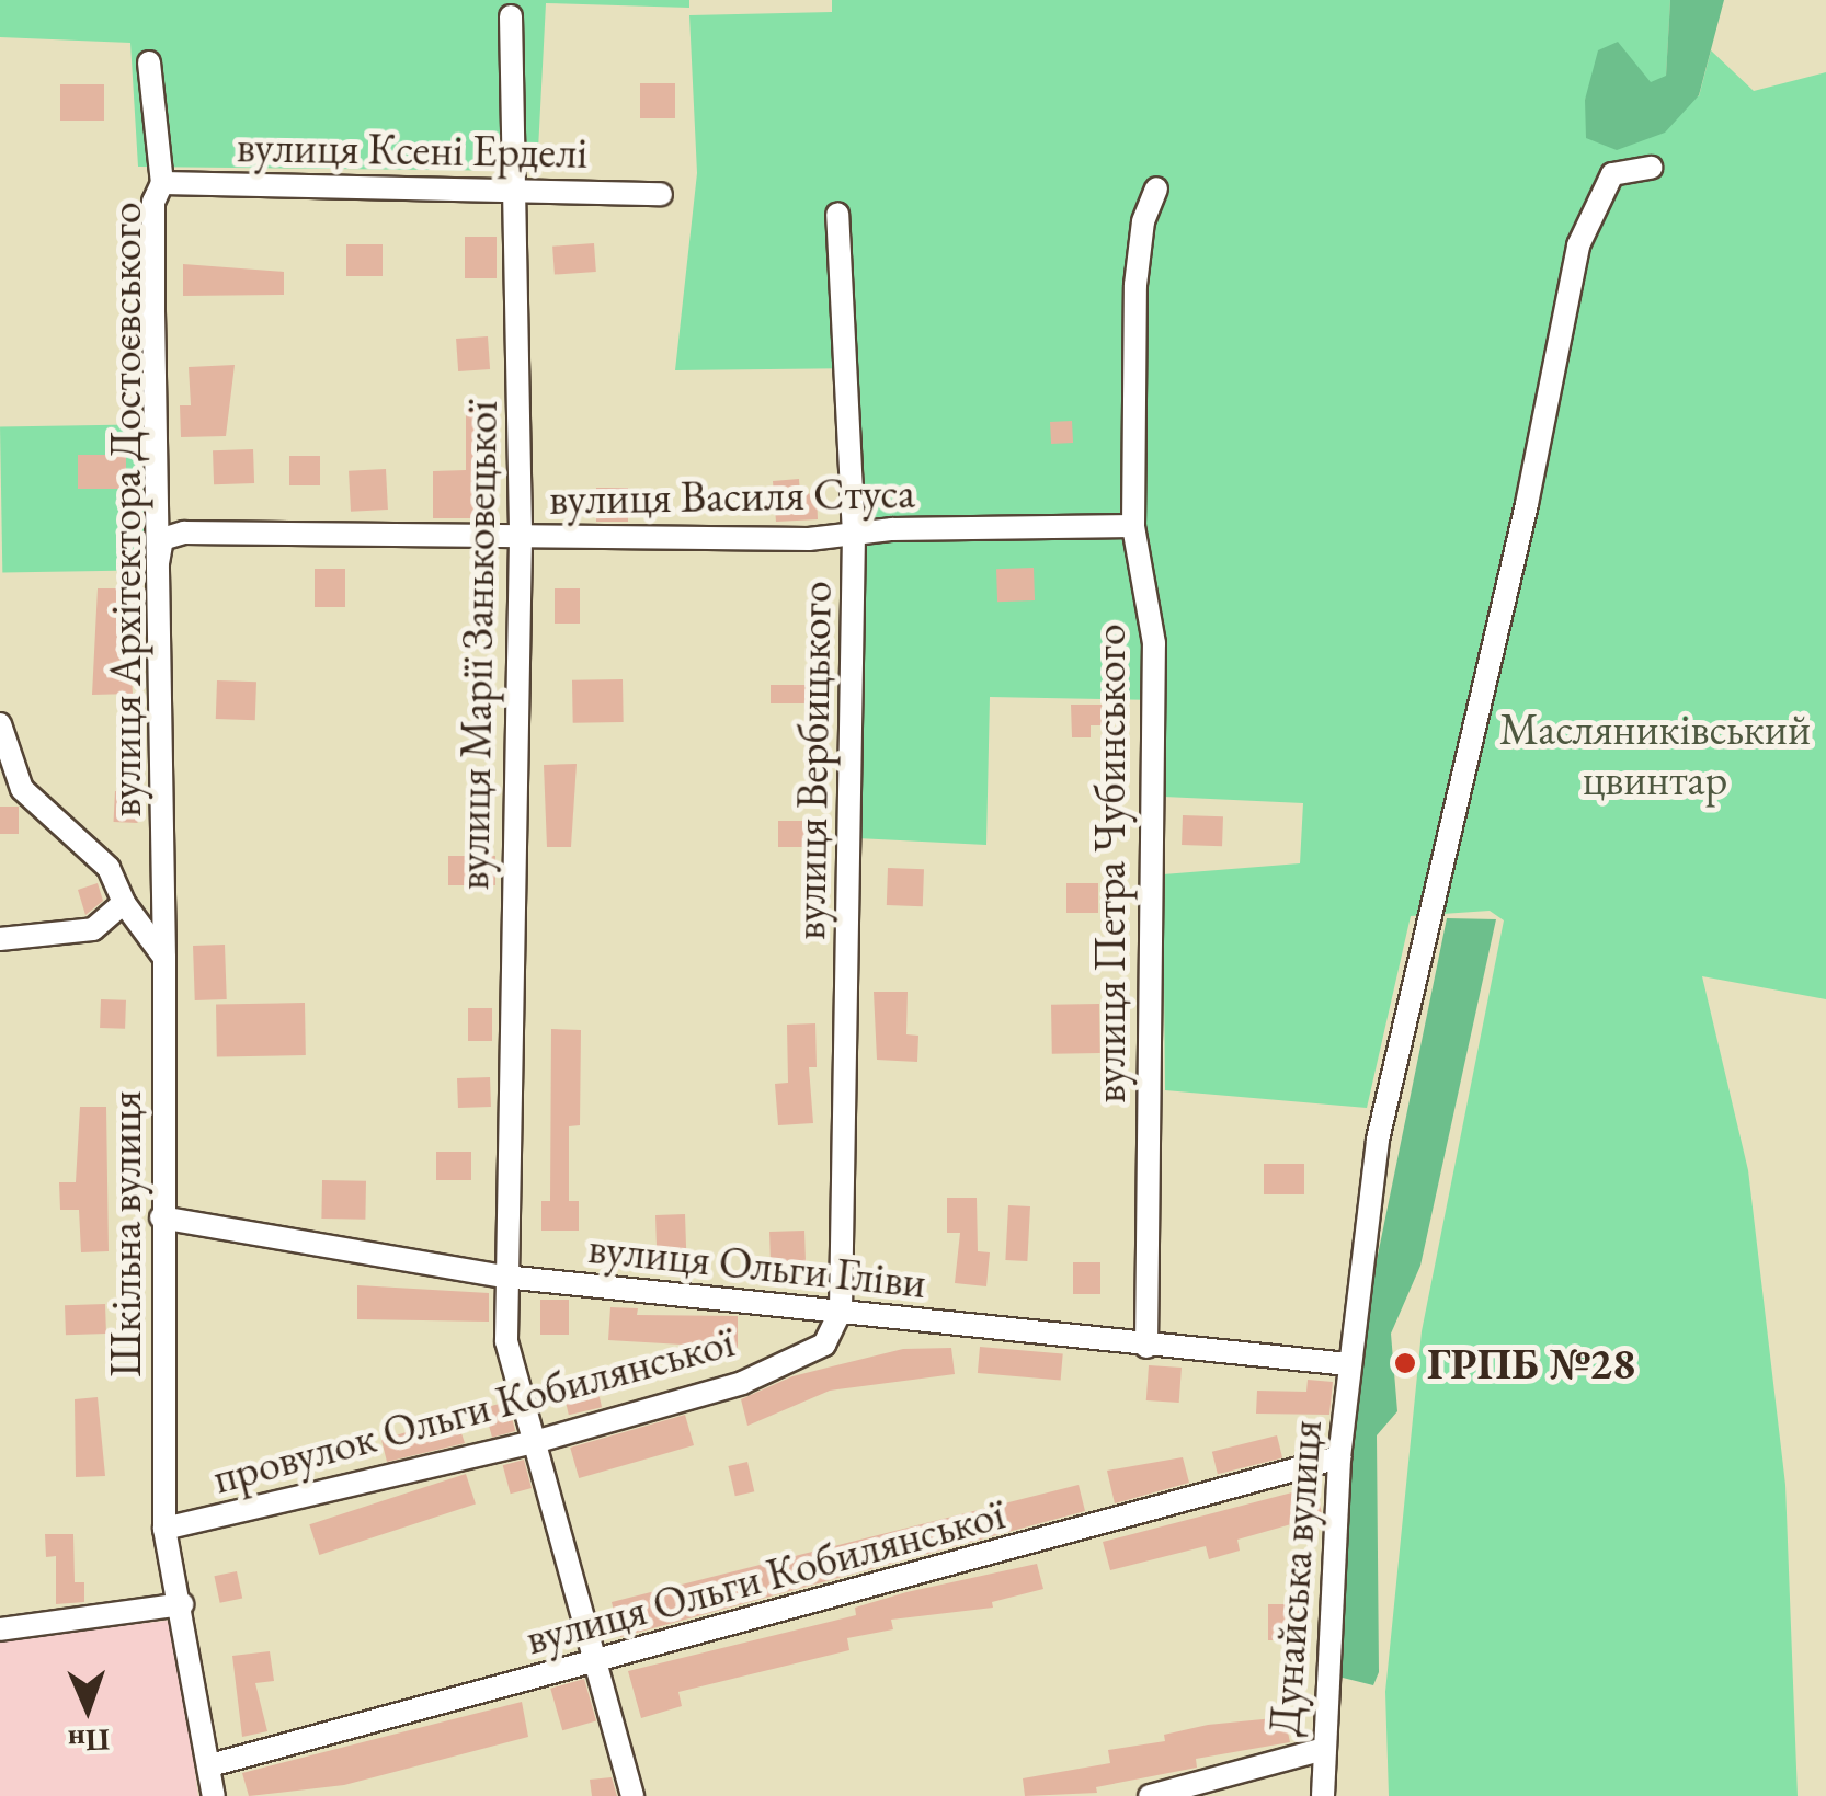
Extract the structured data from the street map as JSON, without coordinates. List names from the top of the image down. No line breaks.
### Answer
{"streets":{"street":["вулиця Ксені Ерделі","вулиця Василя Стуса","вулиця Архітектора Достоєвського","вулиця Марії Заньковецької","вулиця Вербицького","вулиця Петра Чубинського","Шкільна вулиця","вулиця Ольги Гліви","провулок Ольги Кобилянської","вулиця Ольги Кобилянської","Дунайська вулиця"]},"crossings":[["вулиця Ксені Ерделі","вулиця Архітектора Достоєвського"],["вулиця Ксені Ерделі","вулиця Марії Заньковецької"],["вулиця Василя Стуса","вулиця Архітектора Достоєвського"],["вулиця Василя Стуса","вулиця Марії Заньковецької"],["вулиця Василя Стуса","вулиця Вербицького"],["вулиця Василя Стуса","вулиця Петра Чубинського"],["вулиця Архітектора Достоєвського","Шкільна вулиця"],["вулиця Марії Заньковецької","вулиця Ольги Гліви"],["вулиця Марії Заньковецької","провулок Ольги Кобилянської"],["вулиця Марії Заньковецької","вулиця Ольги Кобилянської"],["вулиця Вербицького","вулиця Ольги Гліви"],["вулиця Вербицького","провулок Ольги Кобилянської"],["вулиця Петра Чубинського","вулиця Ольги Гліви"],["Шкільна вулиця","вулиця Ольги Гліви"],["Шкільна вулиця","провулок Ольги Кобилянської"],["Шкільна вулиця","вулиця Ольги Кобилянської"],["вулиця Ольги Гліви","провулок Ольги Кобилянської"],["вулиця Ольги Гліви","Дунайська вулиця"],["вулиця Ольги Кобилянської","Дунайська вулиця"]],"parks":["Масляниківський цвинтар"],"places":["ГРПБ №28"],"north":"bottom"}
